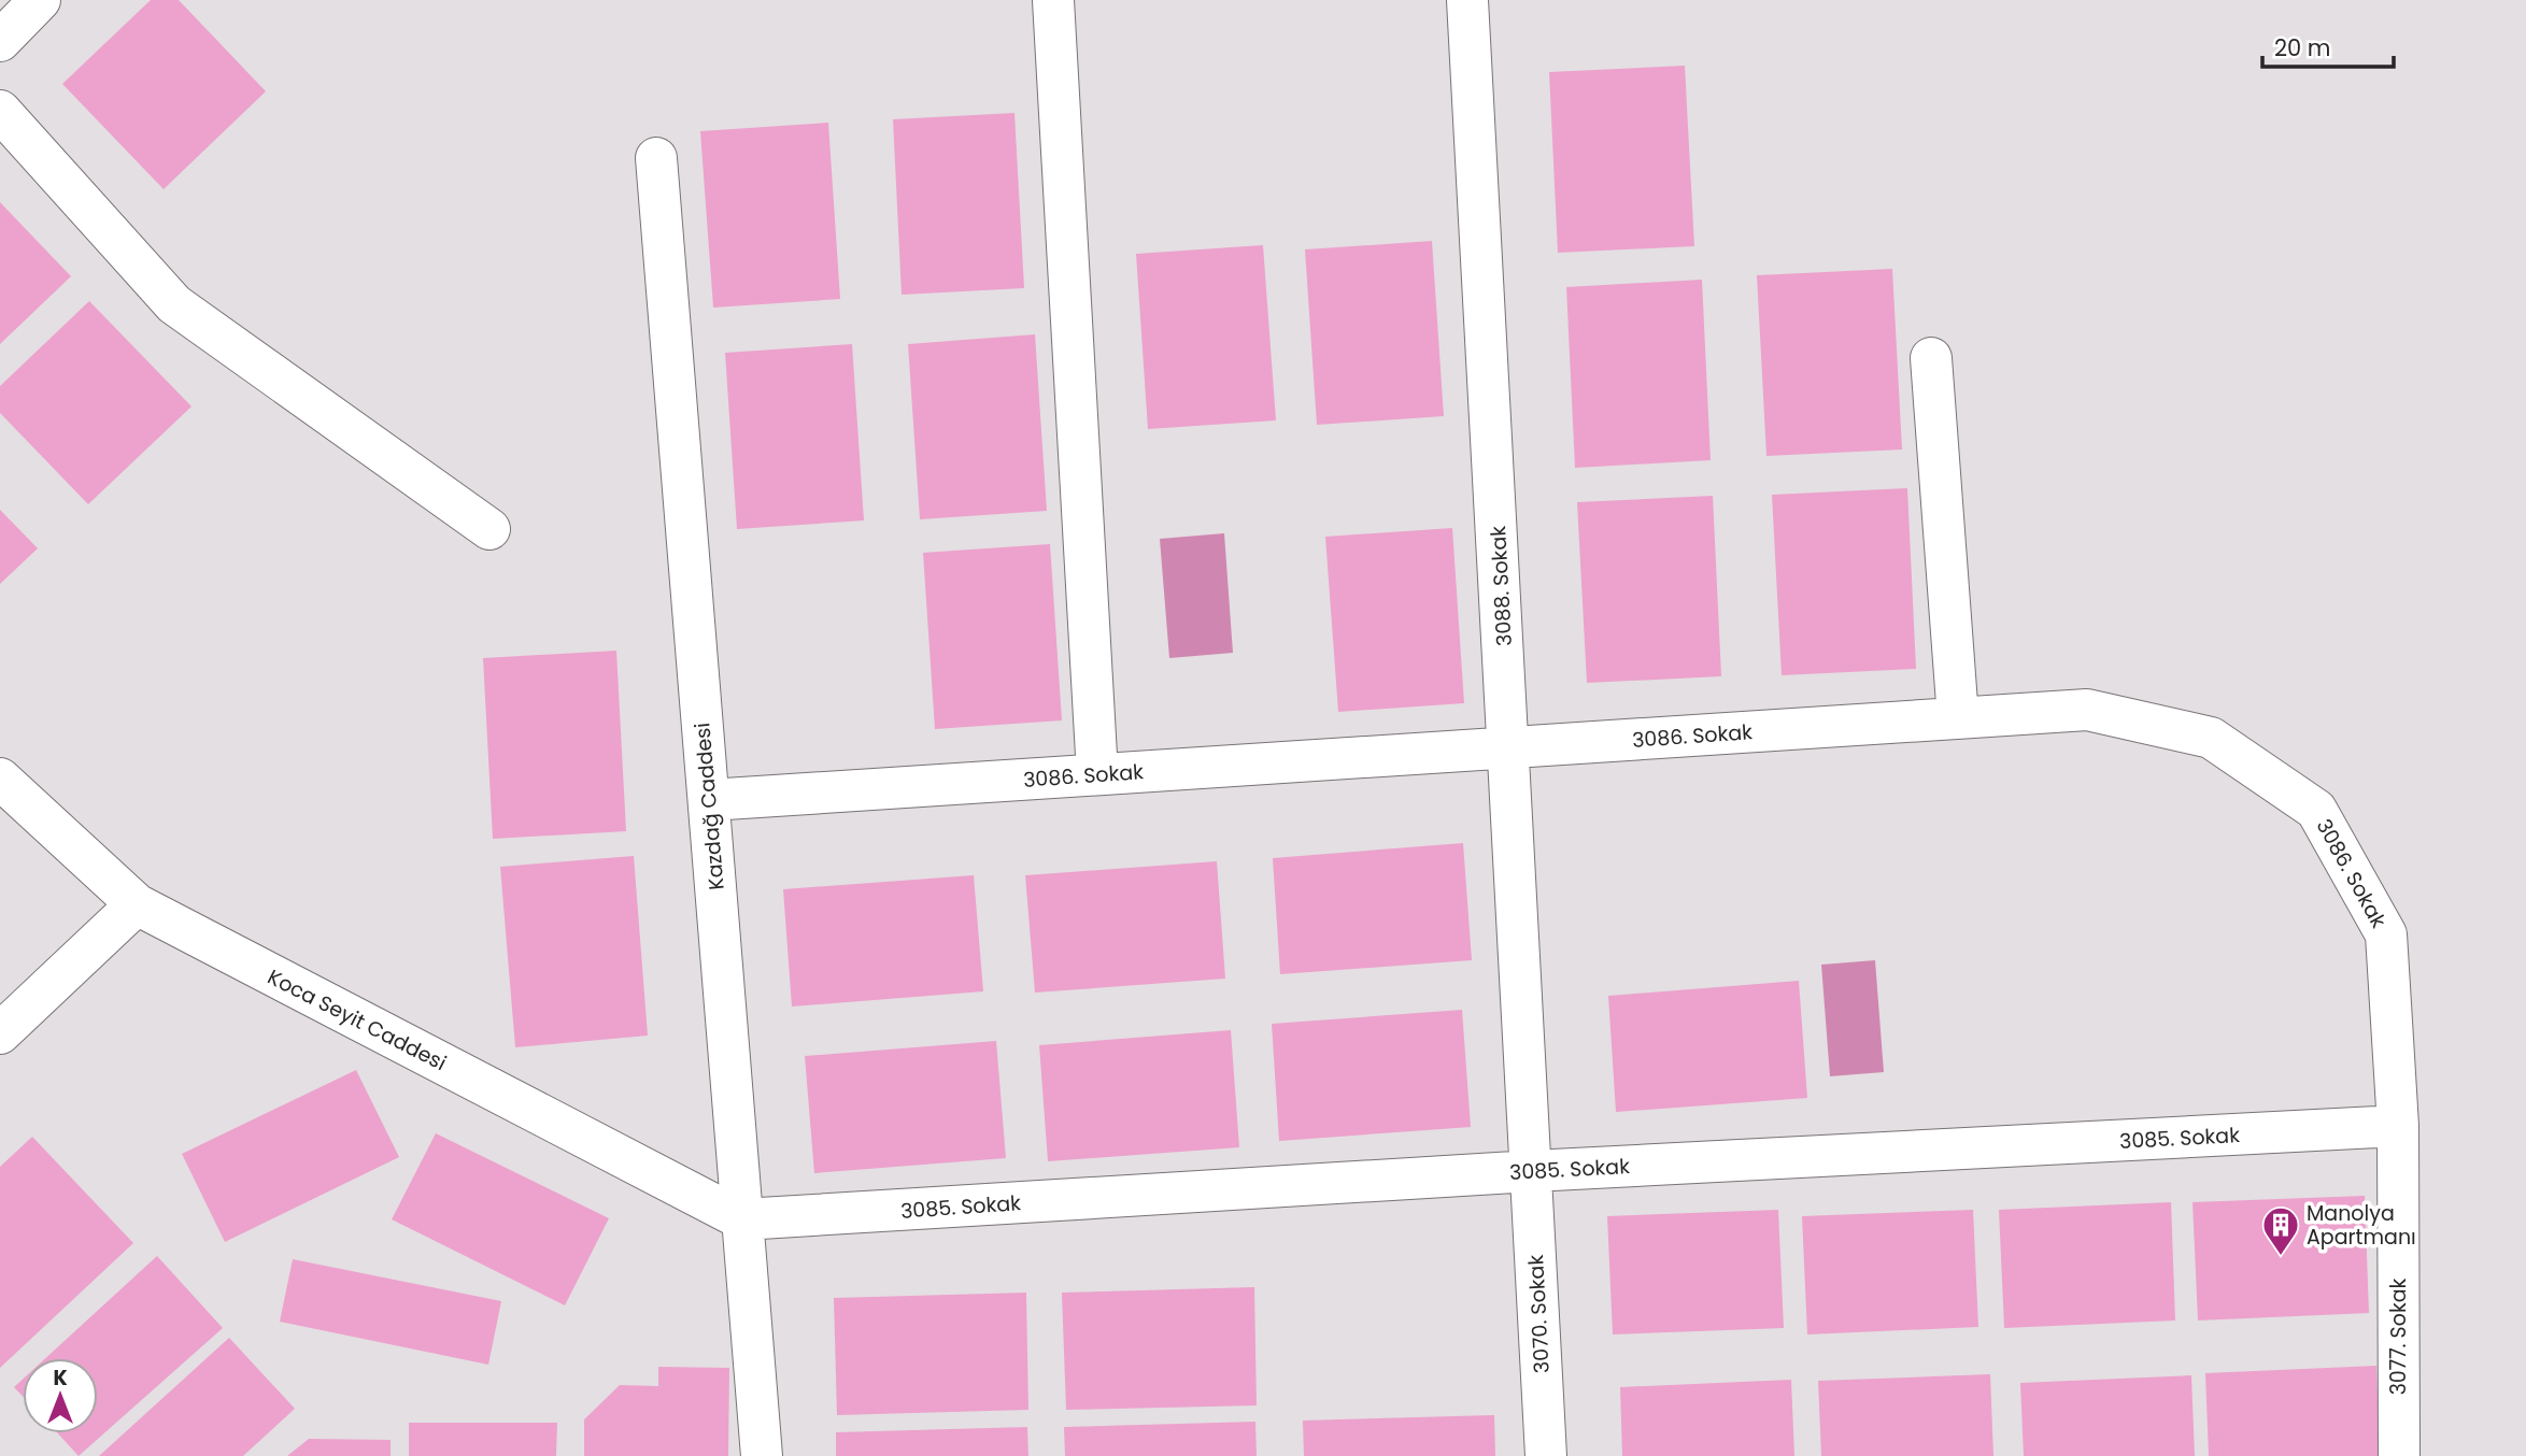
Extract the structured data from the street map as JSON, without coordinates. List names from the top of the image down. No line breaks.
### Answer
{"streets":{"street":["3088. Sokak","3086. Sokak","Kazdağ Caddesi","Koca Seyit Caddesi","3085. Sokak","3070. Sokak","3077. Sokak"]},"crossings":[["3088. Sokak","3086. Sokak"],["3088. Sokak","3085. Sokak"],["3088. Sokak","3070. Sokak"],["3086. Sokak","Kazdağ Caddesi"],["3086. Sokak","3085. Sokak"],["3086. Sokak","3077. Sokak"],["Kazdağ Caddesi","Koca Seyit Caddesi"],["Kazdağ Caddesi","3085. Sokak"],["Koca Seyit Caddesi","3085. Sokak"],["3085. Sokak","3070. Sokak"],["3085. Sokak","3077. Sokak"]],"places":{"building":["Manolya Apartmanı"]},"scale_bar":"20 m","north":"top"}
